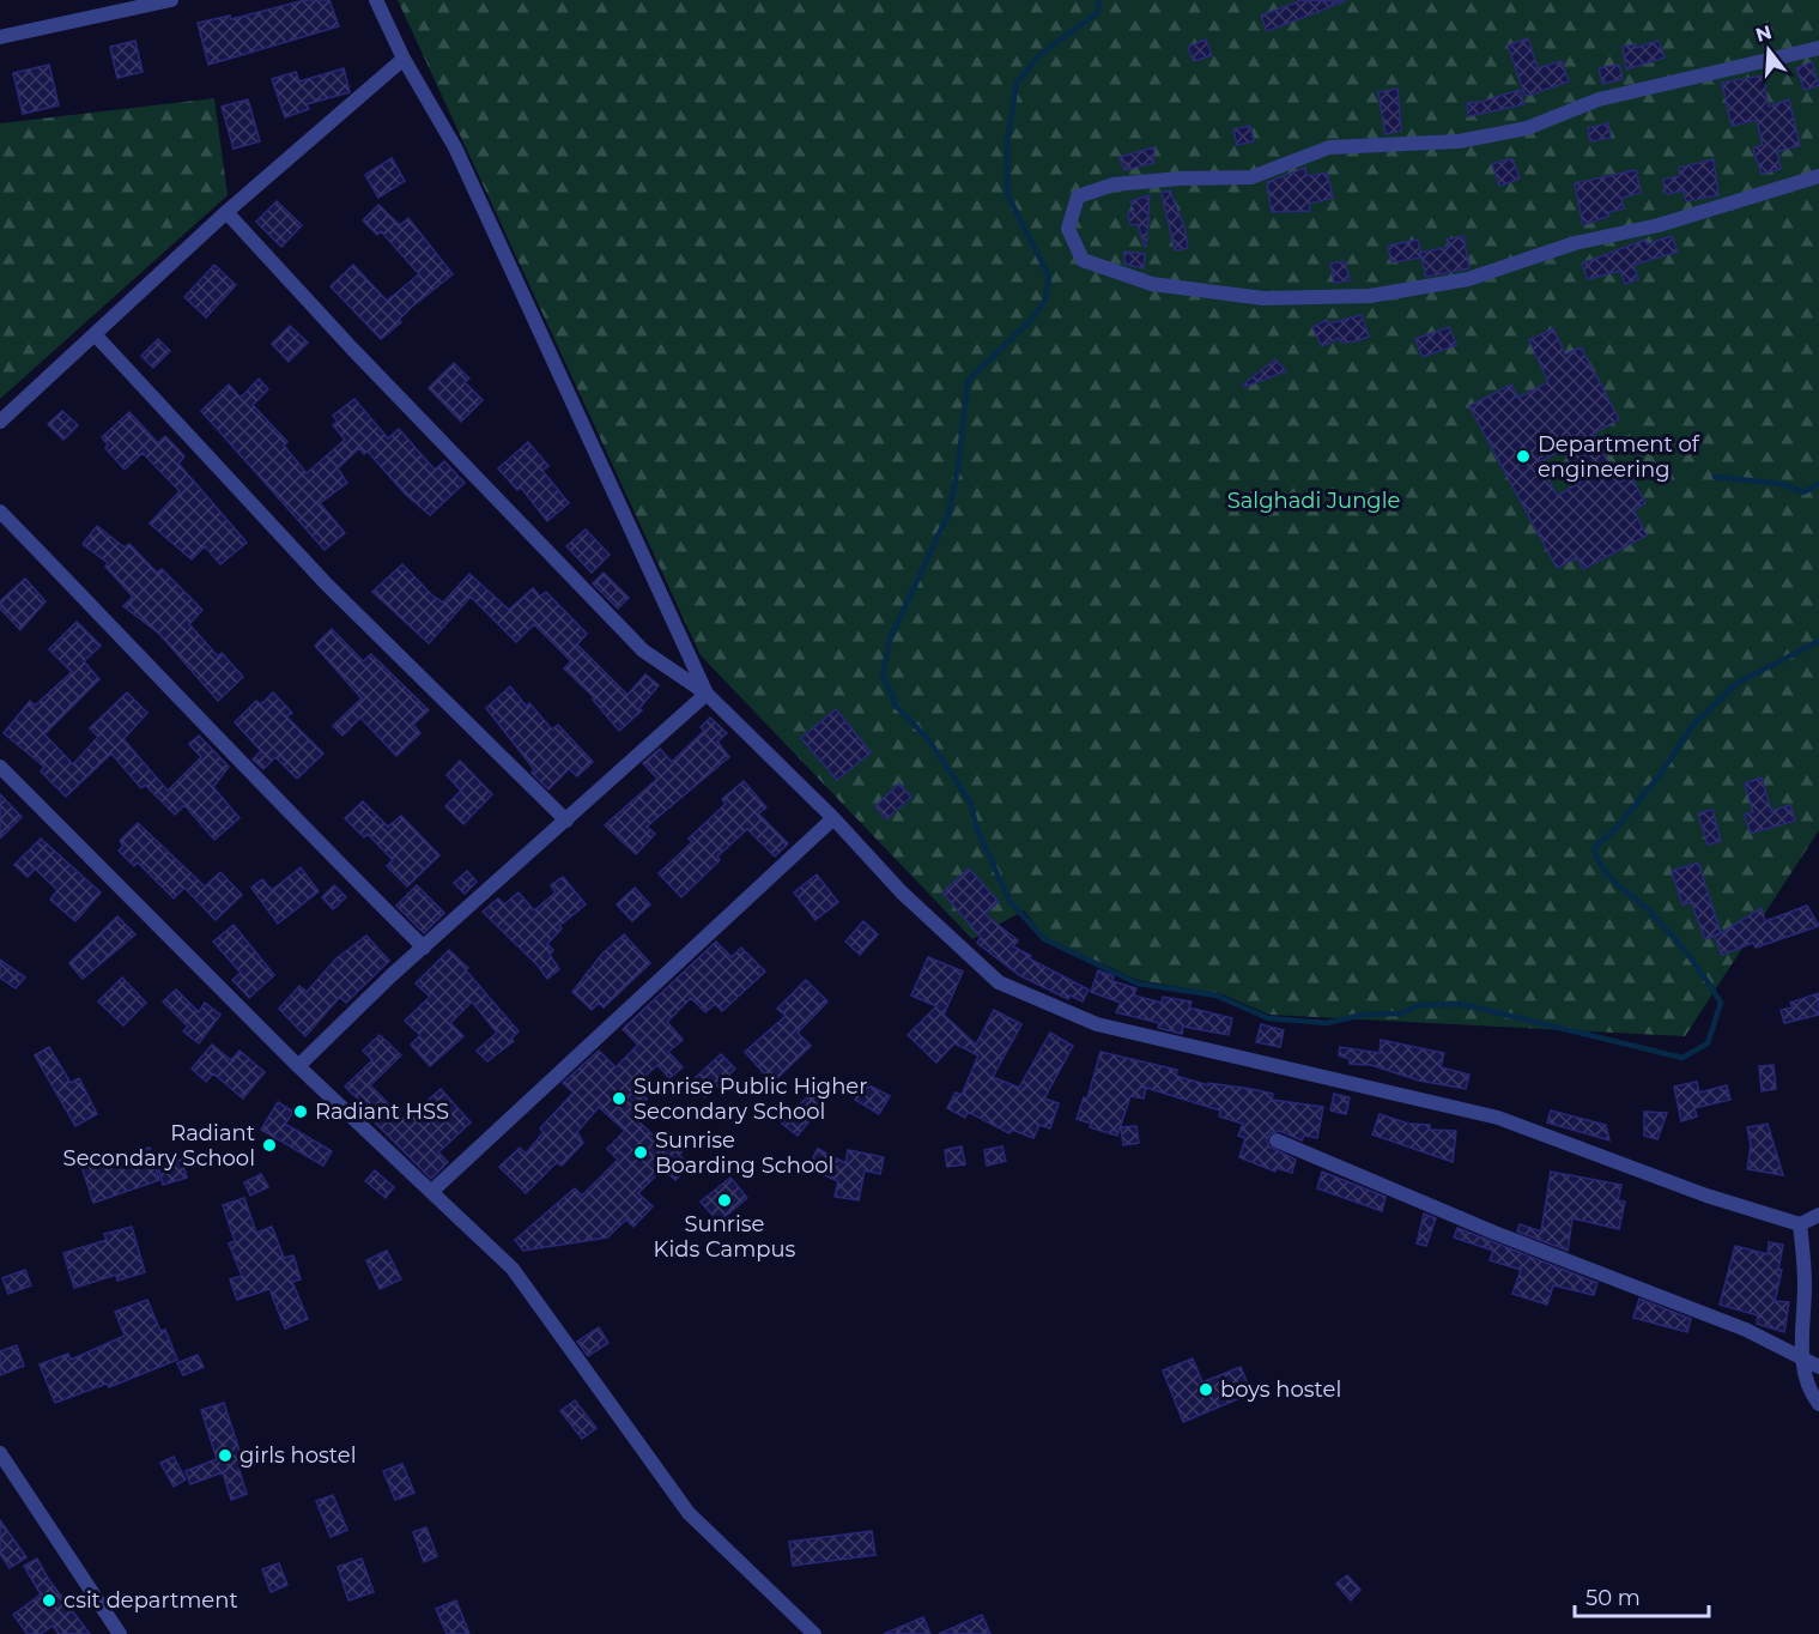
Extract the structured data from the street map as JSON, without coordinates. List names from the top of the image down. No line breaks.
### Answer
{"parks":["Salghadi Jungle"],"places":["Department of engineering","Sunrise Public Higher Secondary School","Radiant HSS","Radiant Secondary School","Sunrise Boarding School","Sunrise Kids Campus","boys hostel","girls hostel","csit department"],"scale_bar":"50 m","north":"top"}
